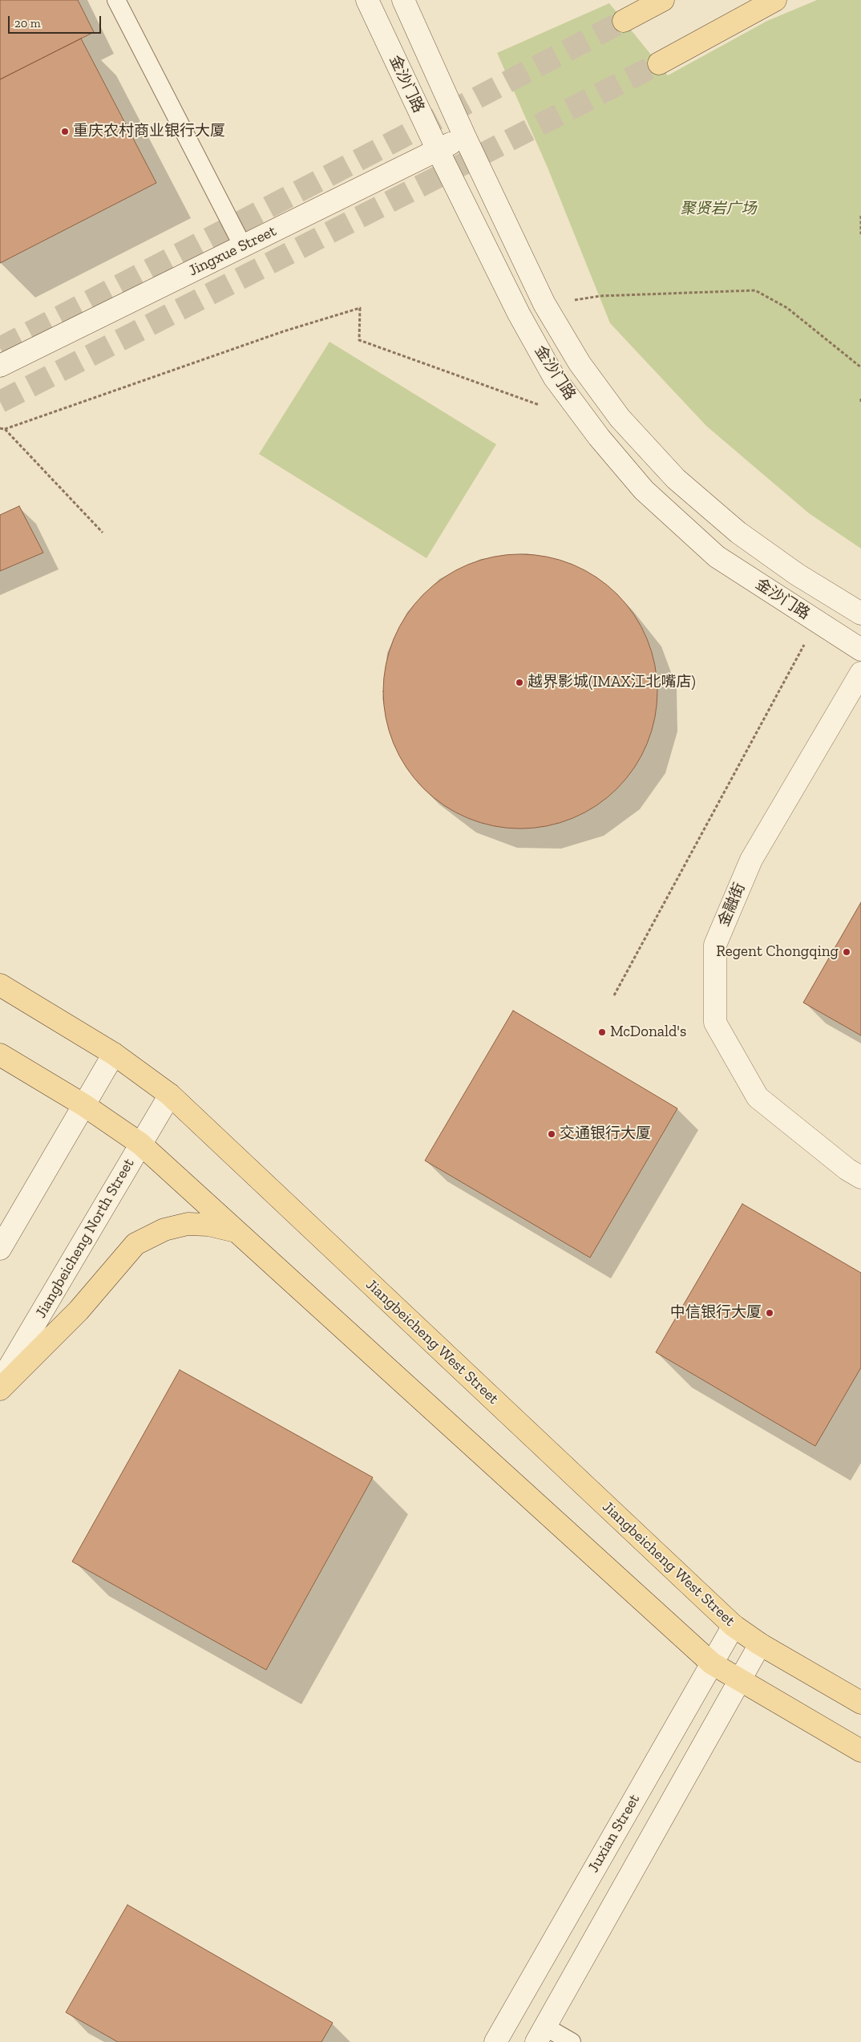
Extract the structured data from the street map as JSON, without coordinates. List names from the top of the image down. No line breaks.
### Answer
{"streets":{"main road":["Jiangbeicheng West Street"],"street":["金沙门路","Jingxue Street","金融街","Jiangbeicheng North Street","Juxian Street"]},"crossings":[["金沙门路","Jingxue Street"],["Jiangbeicheng North Street","Jiangbeicheng West Street"],["Jiangbeicheng West Street","Juxian Street"]],"parks":["聚贤岩广场"],"places":["重庆农村商业银行大厦","越界影城(IMAX江北嘴店)","Regent Chongqing","McDonald's","交通银行大厦","中信银行大厦"],"scale_bar":"20 m"}
